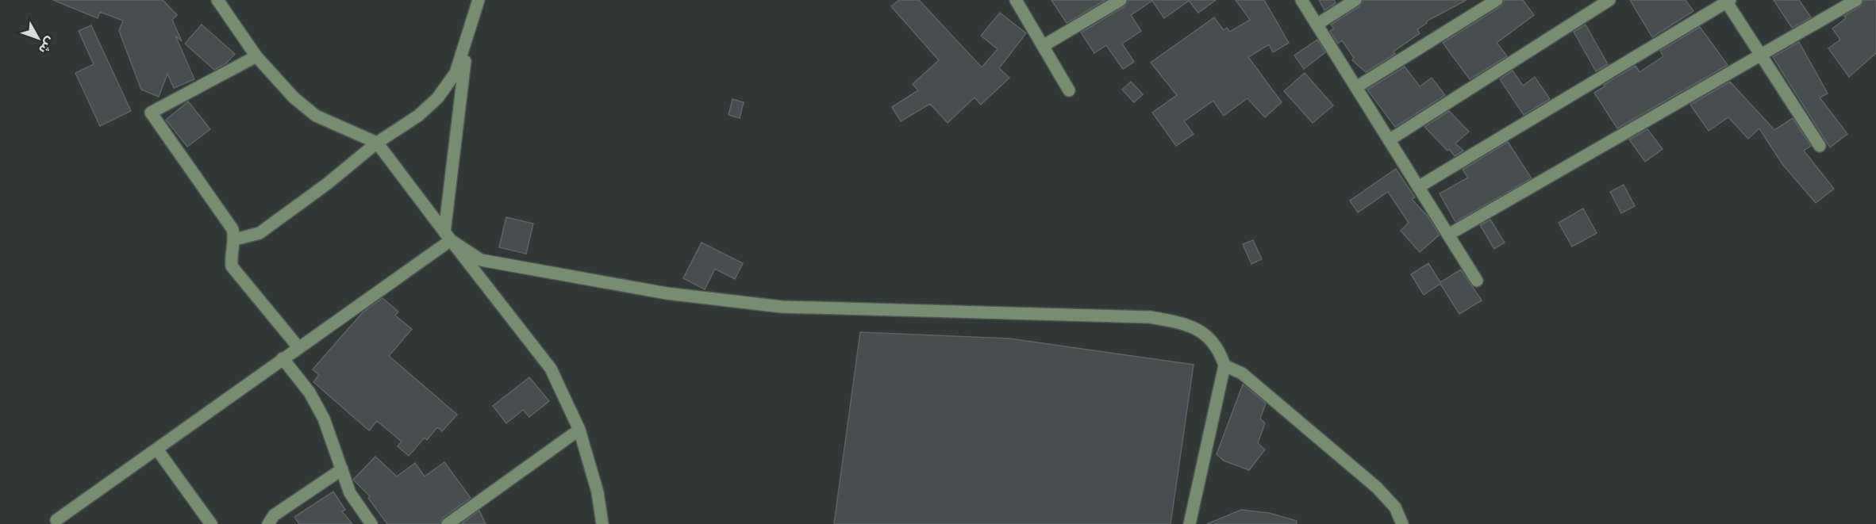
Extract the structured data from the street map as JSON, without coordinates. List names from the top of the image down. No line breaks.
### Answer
{"north":"bottom right"}
